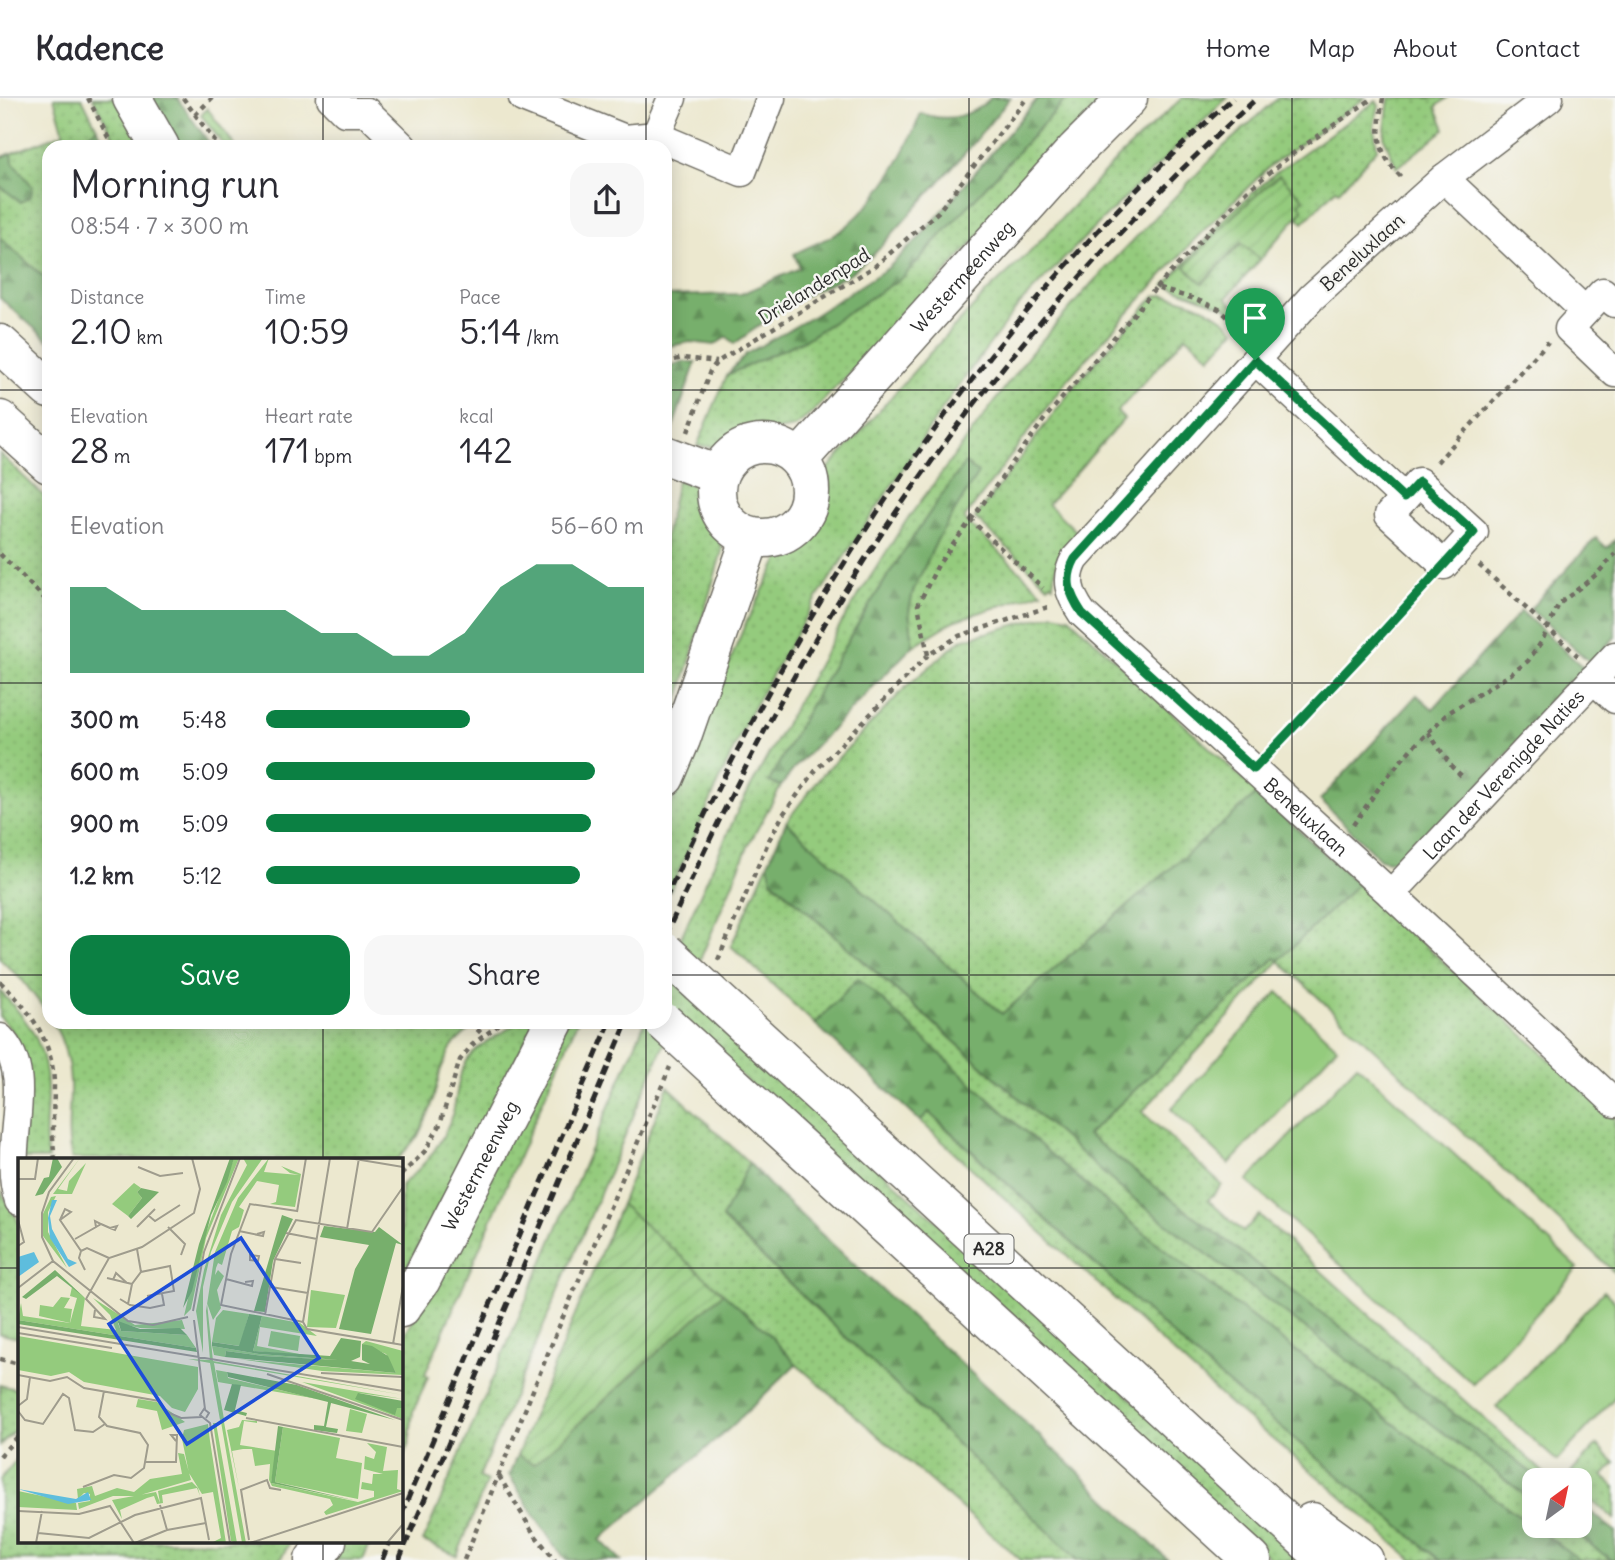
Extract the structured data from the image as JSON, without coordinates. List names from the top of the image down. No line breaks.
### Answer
{"streets":{"main road":["Westermeenweg","A28"],"street":["Beneluxlaan","Laan der Verenigde Naties"],"path":["Drielandenpad"]},"crossings":[["Beneluxlaan","Laan der Verenigde Naties"]],"north":"top right","page":{"header":"Kadence","nav":["Home","Map","About","Contact"],"heading":["Morning run","08:54 · 7 × 300 m"],"stats":[["Distance","2.10 km"],["Time","10:59"],["Pace","5:14 /km"],["Elevation","28 m"],["Heart rate","171 bpm"],["kcal","142"]],"chart":["Elevation","56–60 m"],"list":[{"name":"300 m","note":"5:48"},{"name":"600 m","note":"5:09"},{"name":"900 m","note":"5:09"},{"name":"1.2 km","note":"5:12"}],"buttons":["Save","Share"]}}
